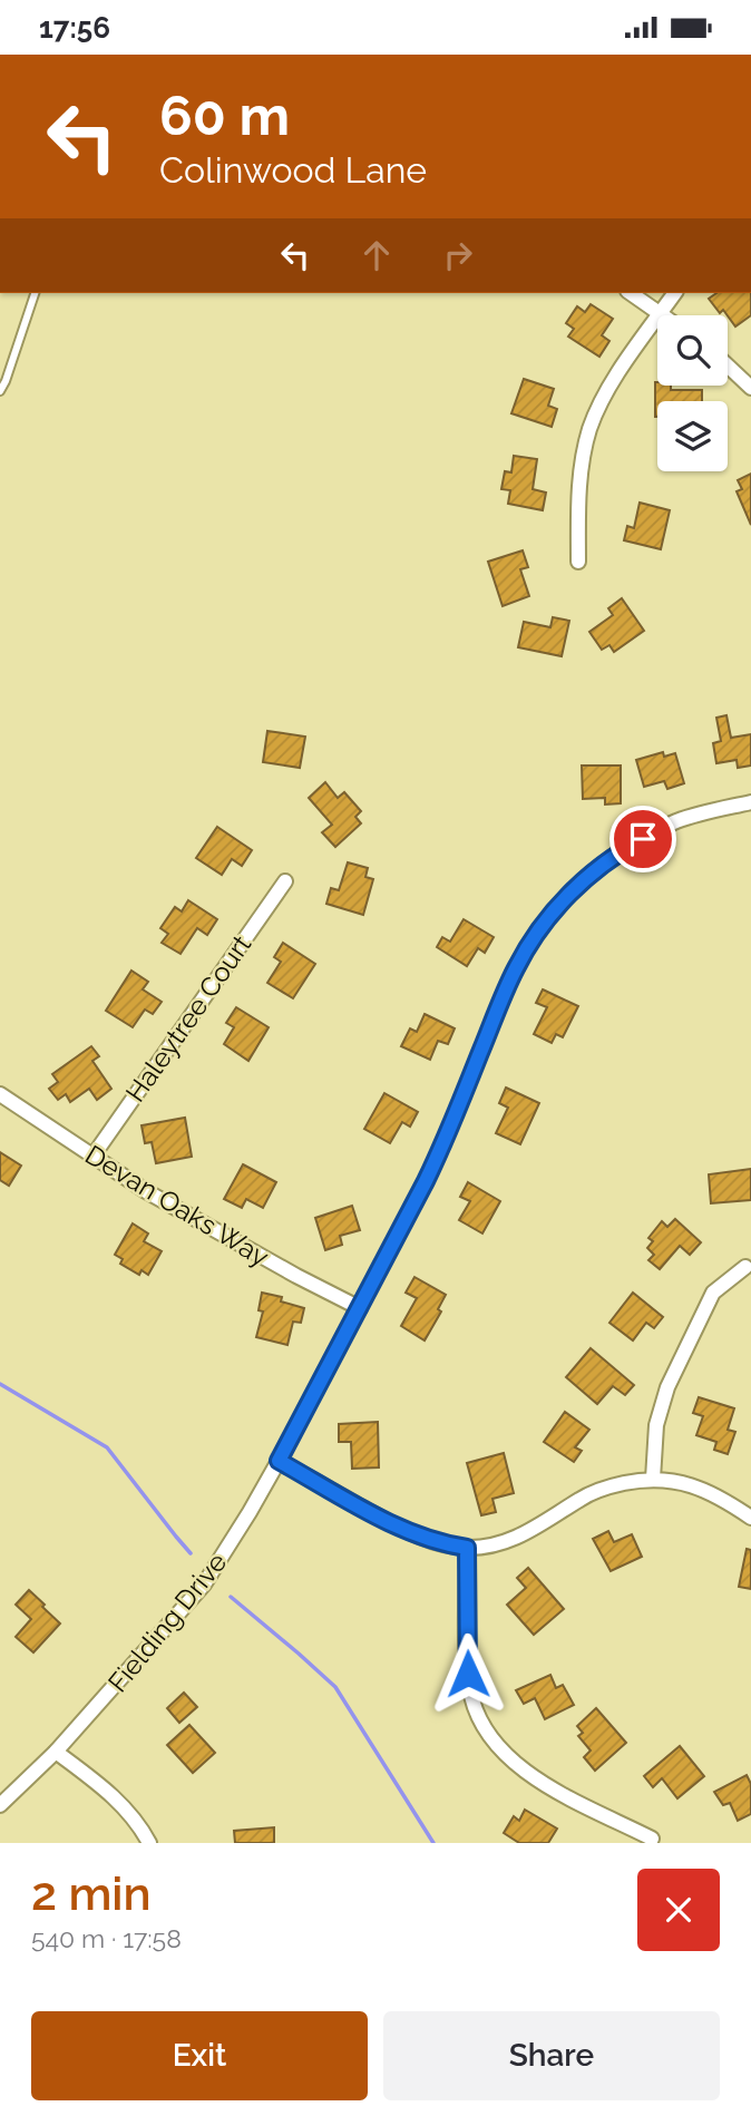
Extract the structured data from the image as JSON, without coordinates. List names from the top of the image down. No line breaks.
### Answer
{"streets":{"street":["Haleytree Court","Devan Oaks Way","Fielding Drive"]},"crossings":[["Haleytree Court","Devan Oaks Way"],["Devan Oaks Way","Fielding Drive"]],"page":{"status":"17:56","turn":["60 m","Colinwood Lane"],"heading":["2 min","540 m · 17:58"],"buttons":["Exit","Share"]}}
